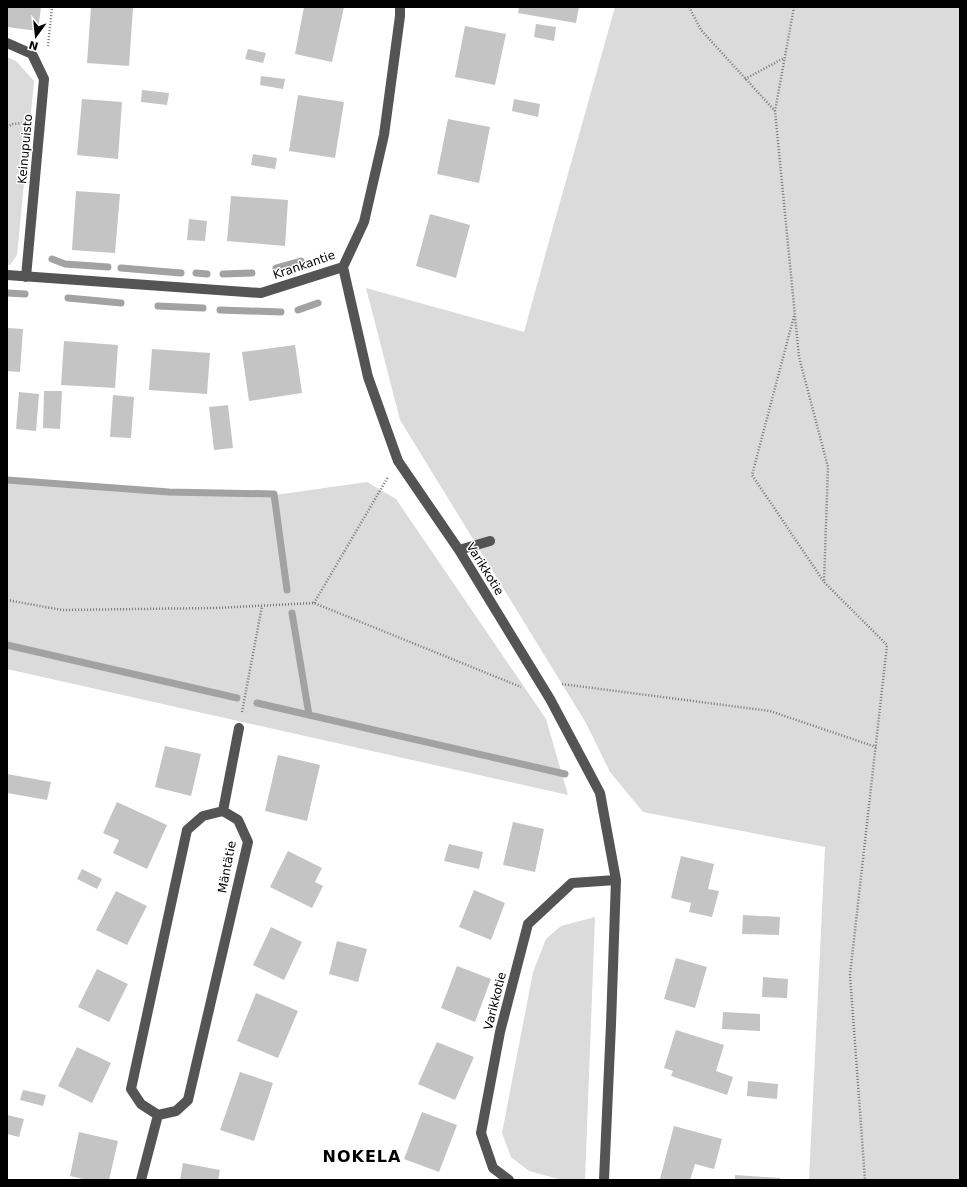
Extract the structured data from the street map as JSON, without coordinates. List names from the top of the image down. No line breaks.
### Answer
{"streets":{"street":["Keinupuisto","Krankantie","Varikkotie","Mäntätie"]},"crossings":[["Keinupuisto","Krankantie"],["Krankantie","Varikkotie"]],"districts":["NOKELA"],"north":"bottom"}
